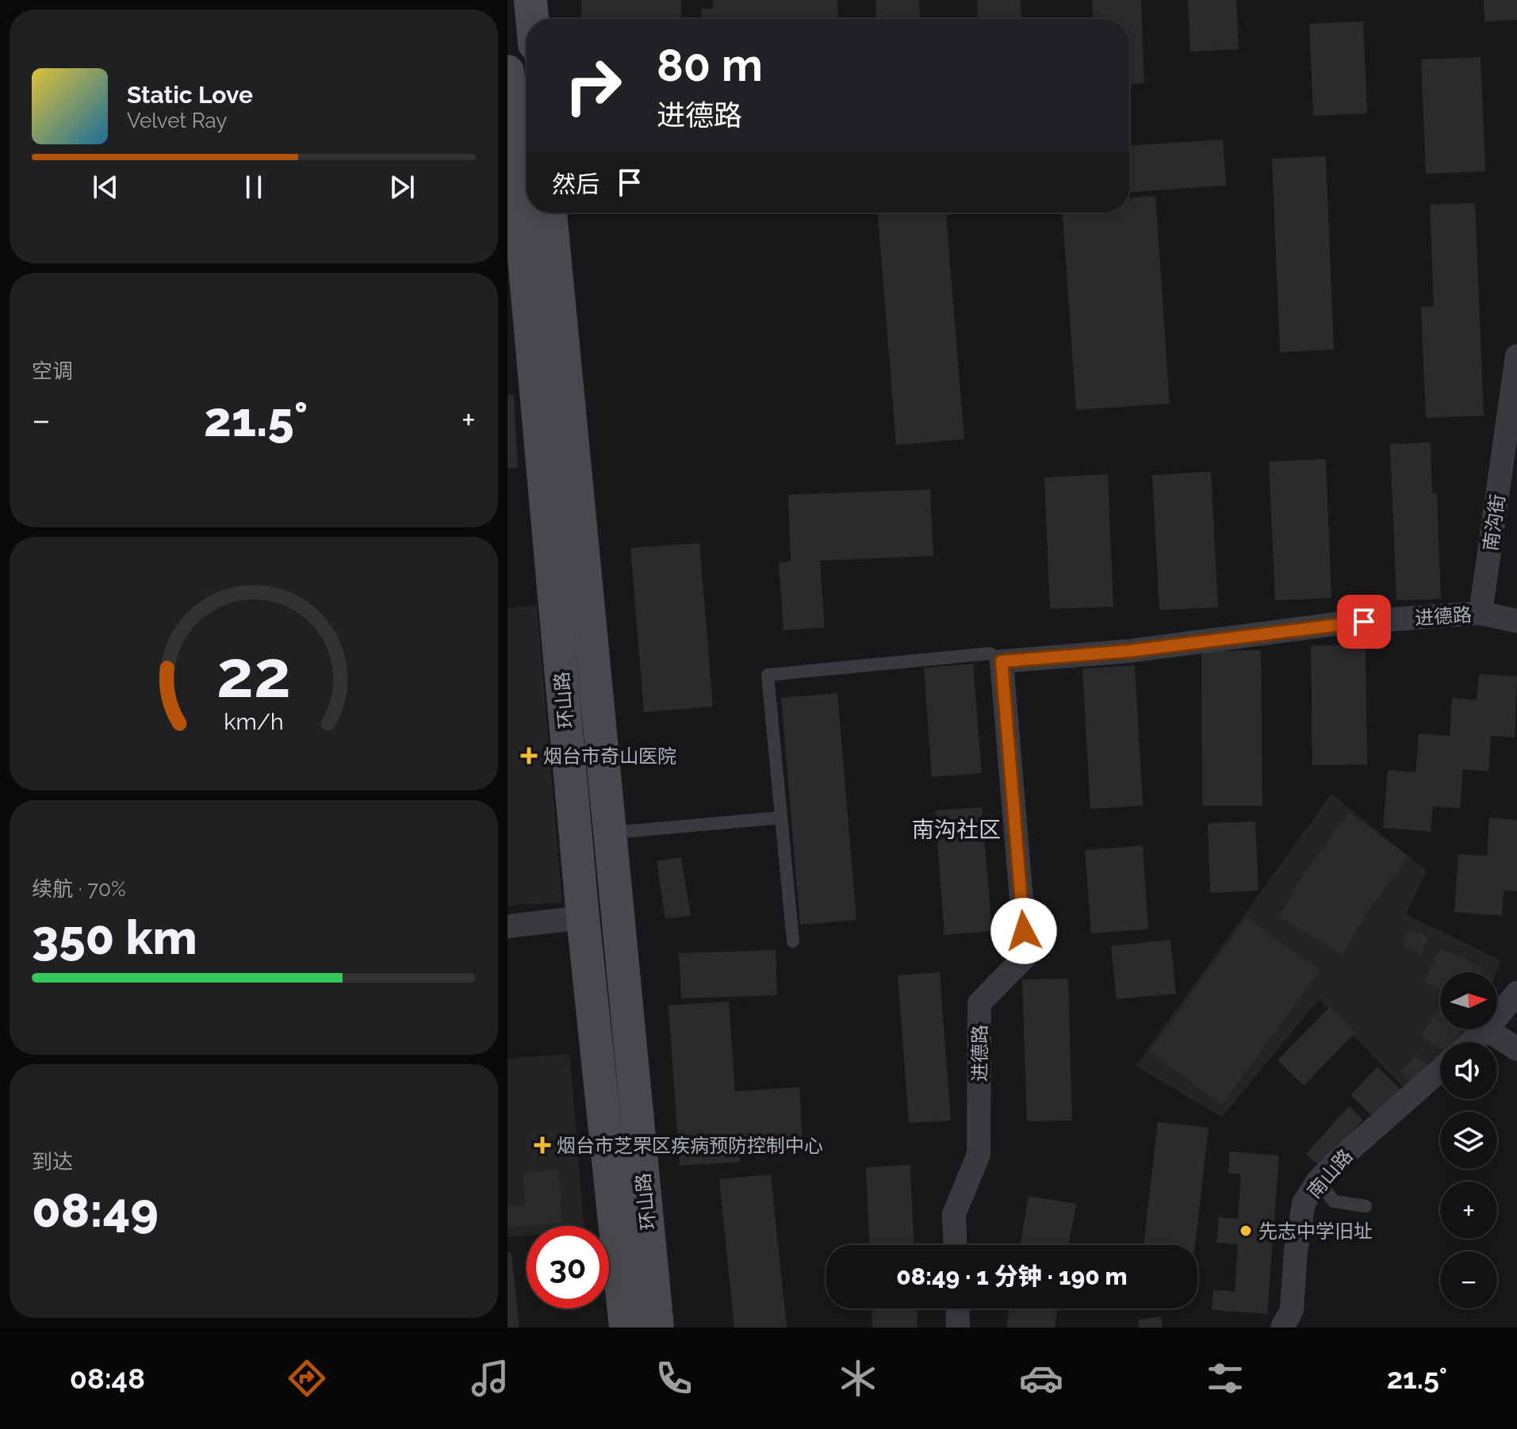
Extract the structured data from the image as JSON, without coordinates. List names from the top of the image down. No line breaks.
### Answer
{"streets":{"main road":["环山路"],"street":["南沟街","进德路","南山路"]},"crossings":[["南沟街","进德路"]],"districts":["南沟社区"],"places":{"health":["烟台市奇山医院","烟台市芝罘区疾病预防控制中心"],"other":["先志中学旧址"]},"north":"right","page":{"turn":["80 m","进德路"],"song":["Static Love","Velvet Ray"],"then":"然后","tile":["空调",["续航 · 70%","350 km"],["到达","08:49"]],"heat":["−","21.5°","+"],"map_buttons":["+","−"],"limit":"30","trip":"08:49 · 1 分钟 · 190 m","tabs":["08:48","21.5°"],"gauge":["22","km/h"]}}
